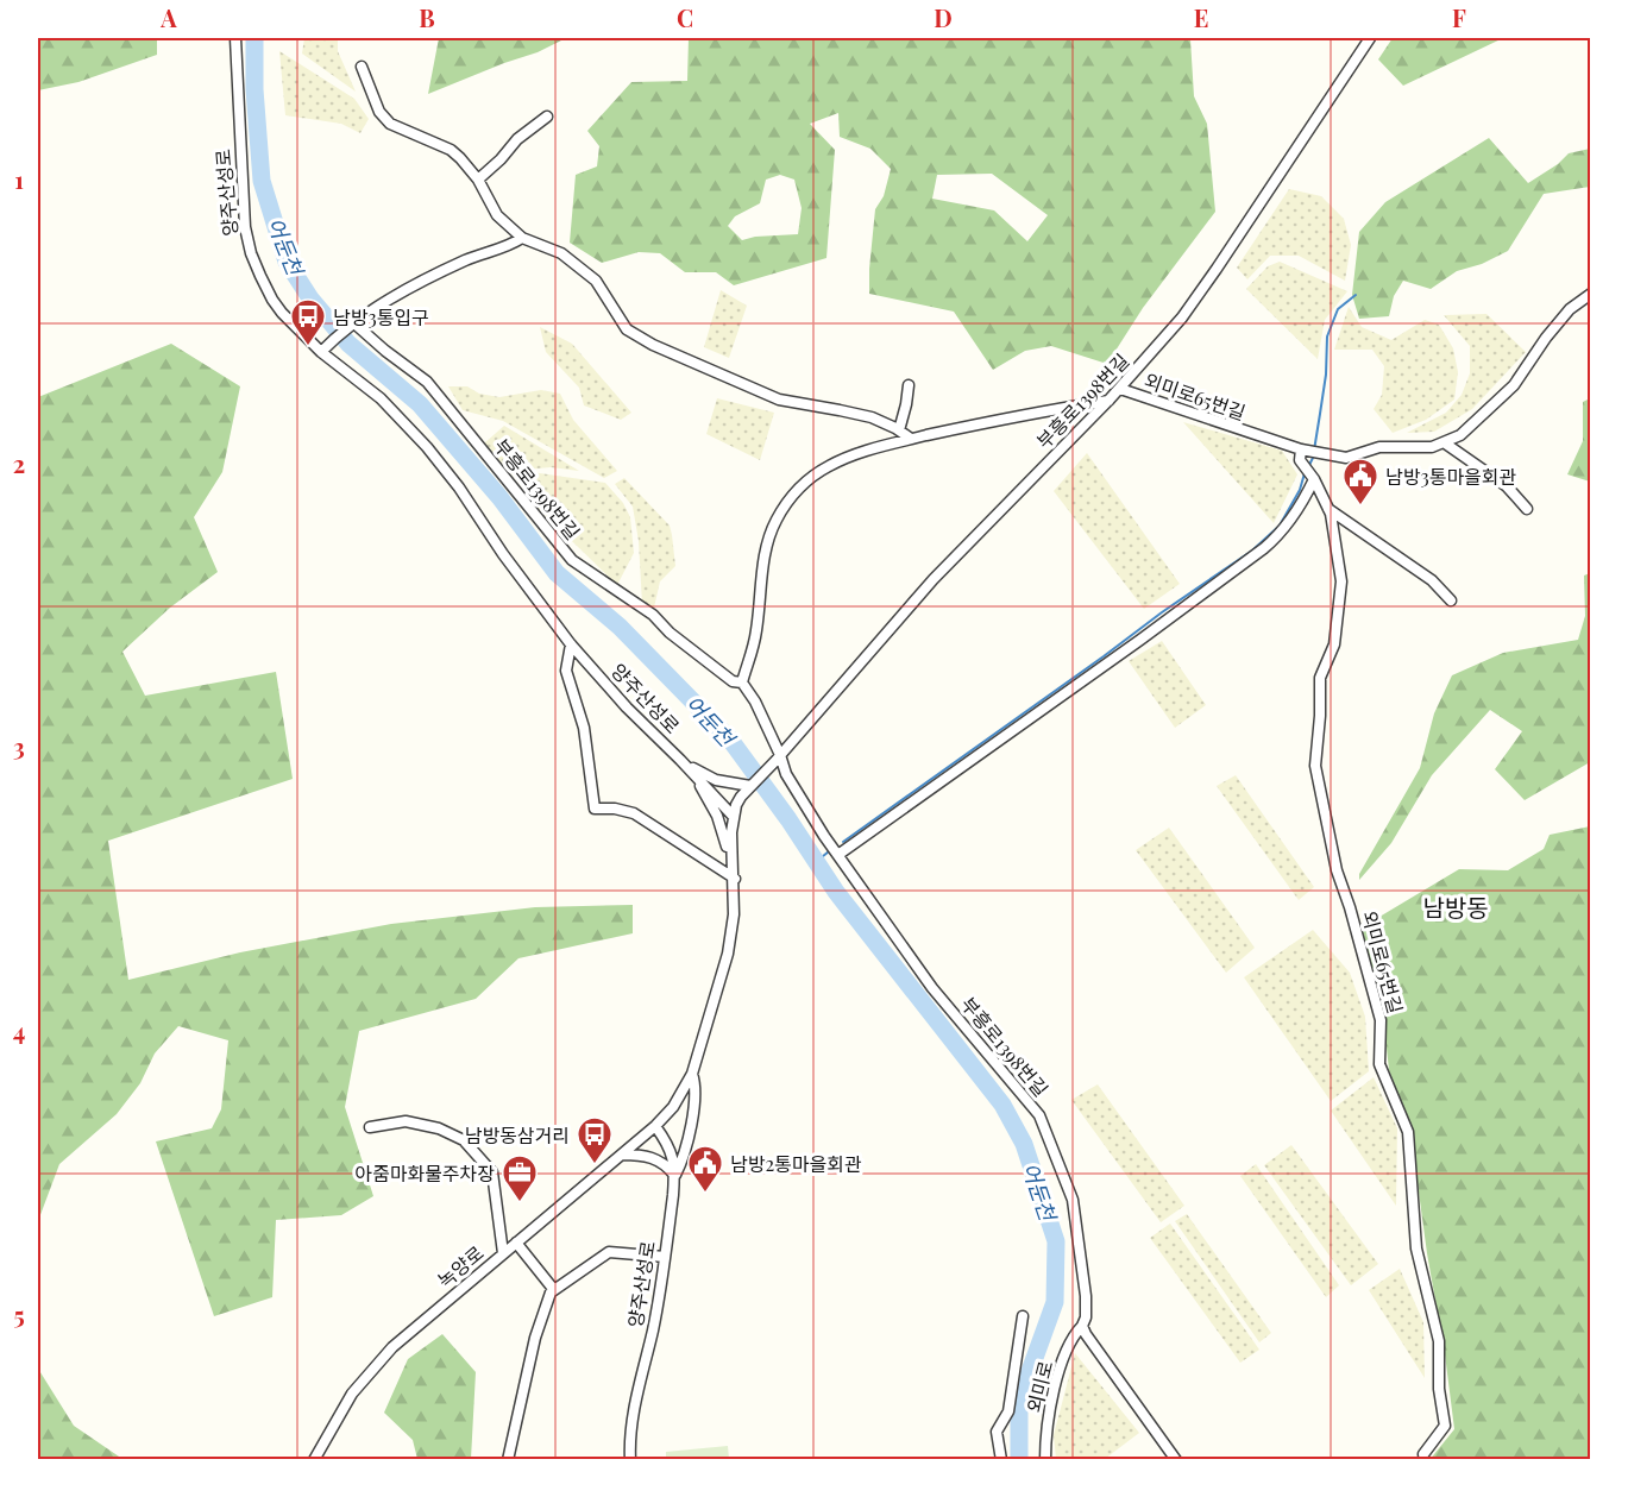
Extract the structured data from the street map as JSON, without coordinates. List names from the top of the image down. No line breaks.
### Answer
{"streets":{"street":["양주산성로","외미로65번길","부흥로1398번길","녹양로","외미로"]},"crossings":[["양주산성로","부흥로1398번길"],["양주산성로","녹양로"],["외미로65번길","부흥로1398번길"],["부흥로1398번길","외미로"]],"districts":["남방동"],"water":["어둔천"],"places":{"bus stop":["남방3통입구","남방동삼거리"],"public building":["남방3통마을회관","남방2통마을회관"],"office":["아줌마화물주차장"]},"grid":{"columns":["A","B","C","D","E","F"],"rows":["1","2","3","4","5"]}}
